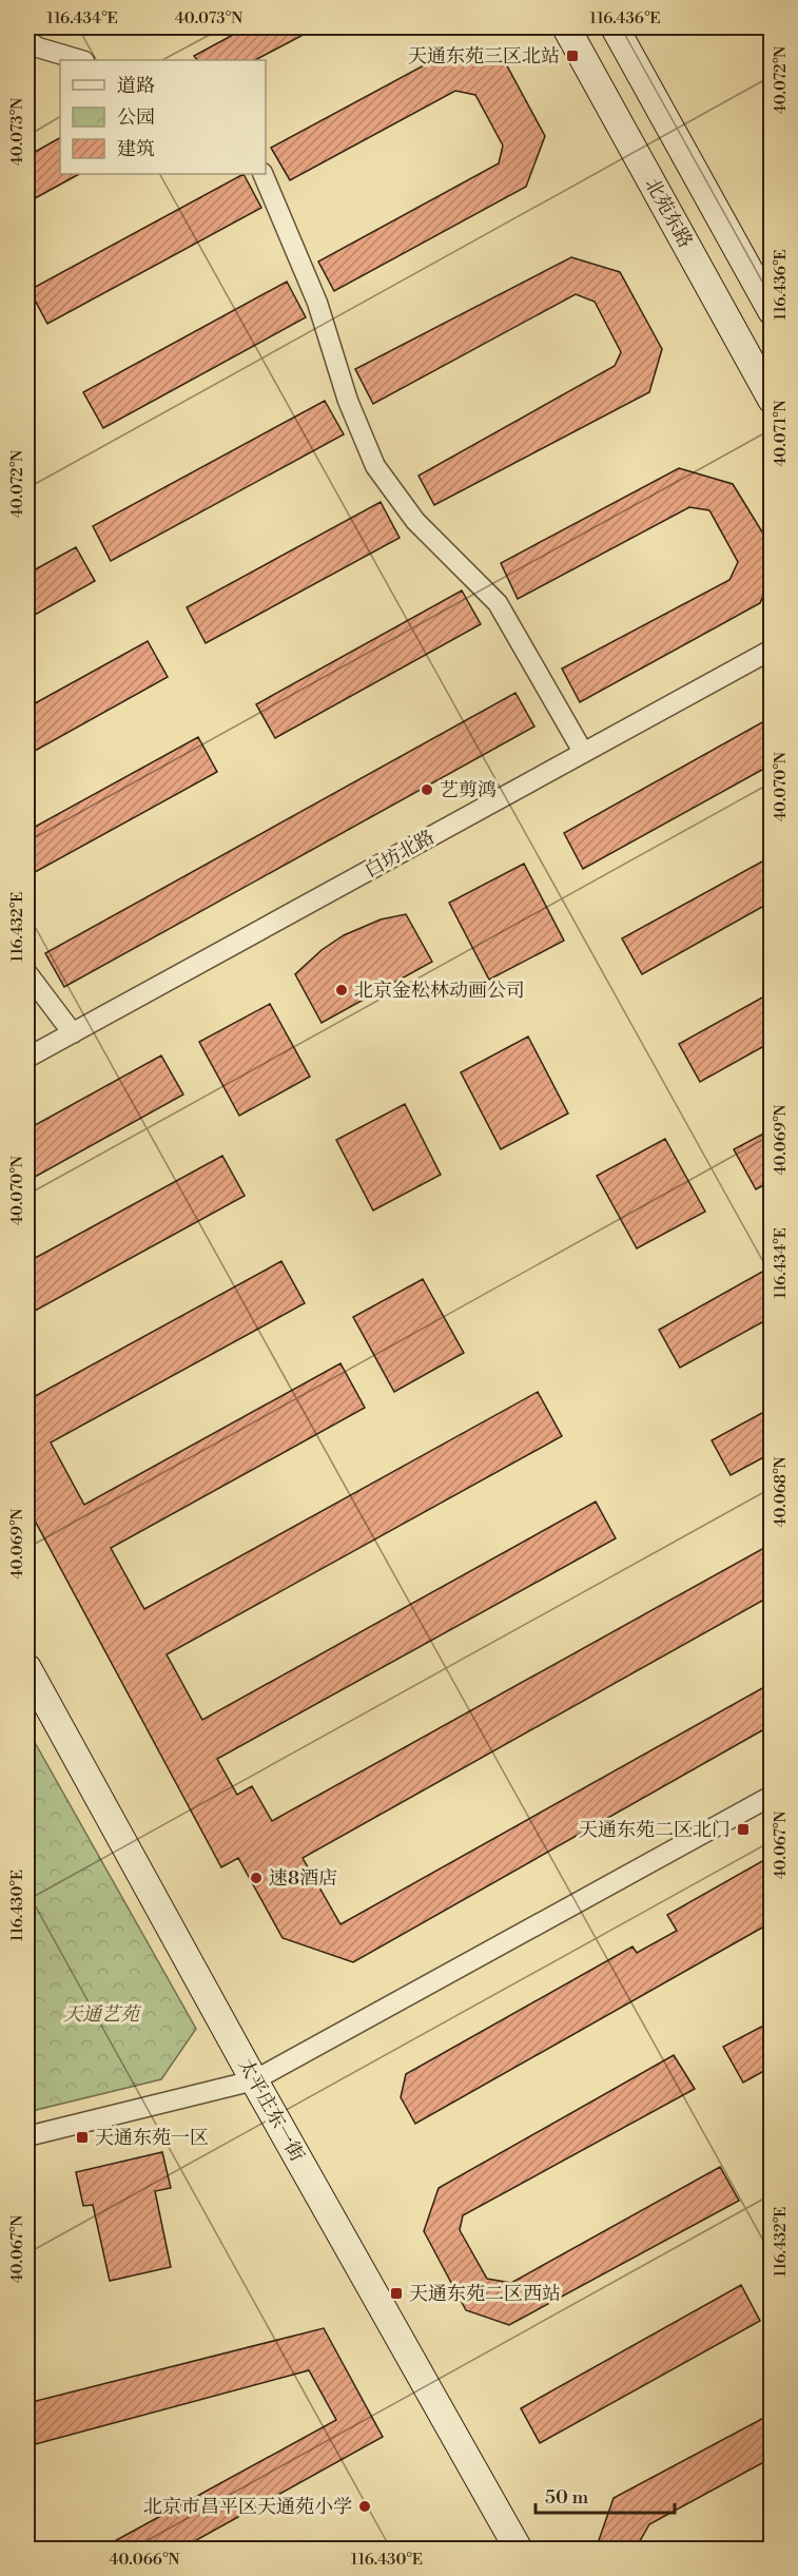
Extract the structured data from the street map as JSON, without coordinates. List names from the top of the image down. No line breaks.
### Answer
{"streets":{"street":["北苑东路","白坊北路","太平庄东一街"]},"parks":["天通艺苑"],"places":{"transit":["天通东苑三区北站","天通东苑二区北门","天通东苑一区","天通东苑二区西站"],"other":["艺剪鸿","北京金松林动画公司","速8酒店","北京市昌平区天通苑小学"]},"legend":["道路","公园","建筑"],"scale_bar":"50 m","coordinates":["116.434°E","40.073°N","116.436°E","40.072°N","40.071°N","40.070°N","116.432°E","40.069°N","40.068°N","40.067°N","116.430°E","40.066°N"]}
